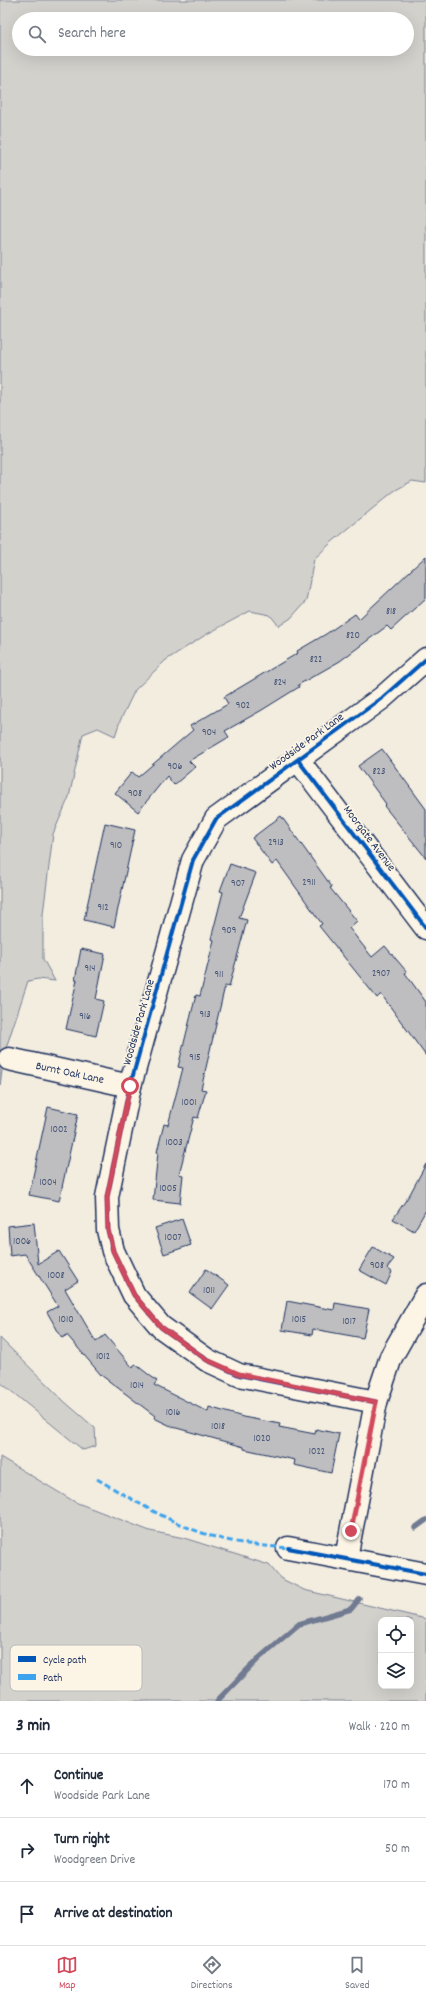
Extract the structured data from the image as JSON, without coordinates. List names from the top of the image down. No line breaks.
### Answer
{"streets":{"street":["Woodside Park Lane","Moorgate Avenue","Burnt Oak Lane"]},"crossings":[["Woodside Park Lane","Moorgate Avenue"],["Woodside Park Lane","Burnt Oak Lane"]],"house_numbers":["818","820","822","824","902","904","906","823","908","2913","910","2911","907","912","909","914","2907","911","913","916","915","1001","1002","1003","1004","1005","1007","1006","908","1008","1011","1010","1015","1017","1012","1014","1016","1018","1020","1022"],"legend":["Cycle path","Path"],"page":{"search":"Search here","heading":["3 min","Walk · 220 m"],"list":[["Continue","Woodside Park Lane","170 m"],["Turn right","Woodgreen Drive","50 m"],"Arrive at destination"],"nav":["Map","Directions","Saved"]}}
